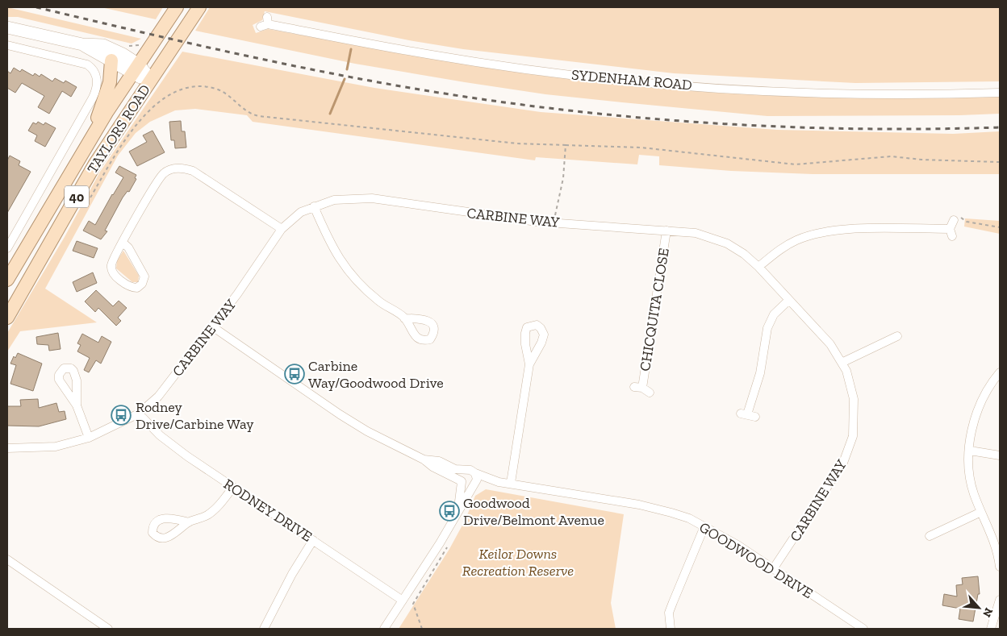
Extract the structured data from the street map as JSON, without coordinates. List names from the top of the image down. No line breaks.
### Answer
{"streets":{"main road":["TAYLORS ROAD","40"],"street":["SYDENHAM ROAD","CARBINE WAY","CHICQUITA CLOSE","RODNEY DRIVE","GOODWOOD DRIVE"]},"crossings":[["CARBINE WAY","CHICQUITA CLOSE"],["CARBINE WAY","RODNEY DRIVE"],["CARBINE WAY","GOODWOOD DRIVE"]],"parks":["Keilor Downs Recreation Reserve"],"places":{"bus stop":["Carbine Way/Goodwood Drive","Rodney Drive/Carbine Way","Goodwood Drive/Belmont Avenue"]},"north":"bottom right"}
